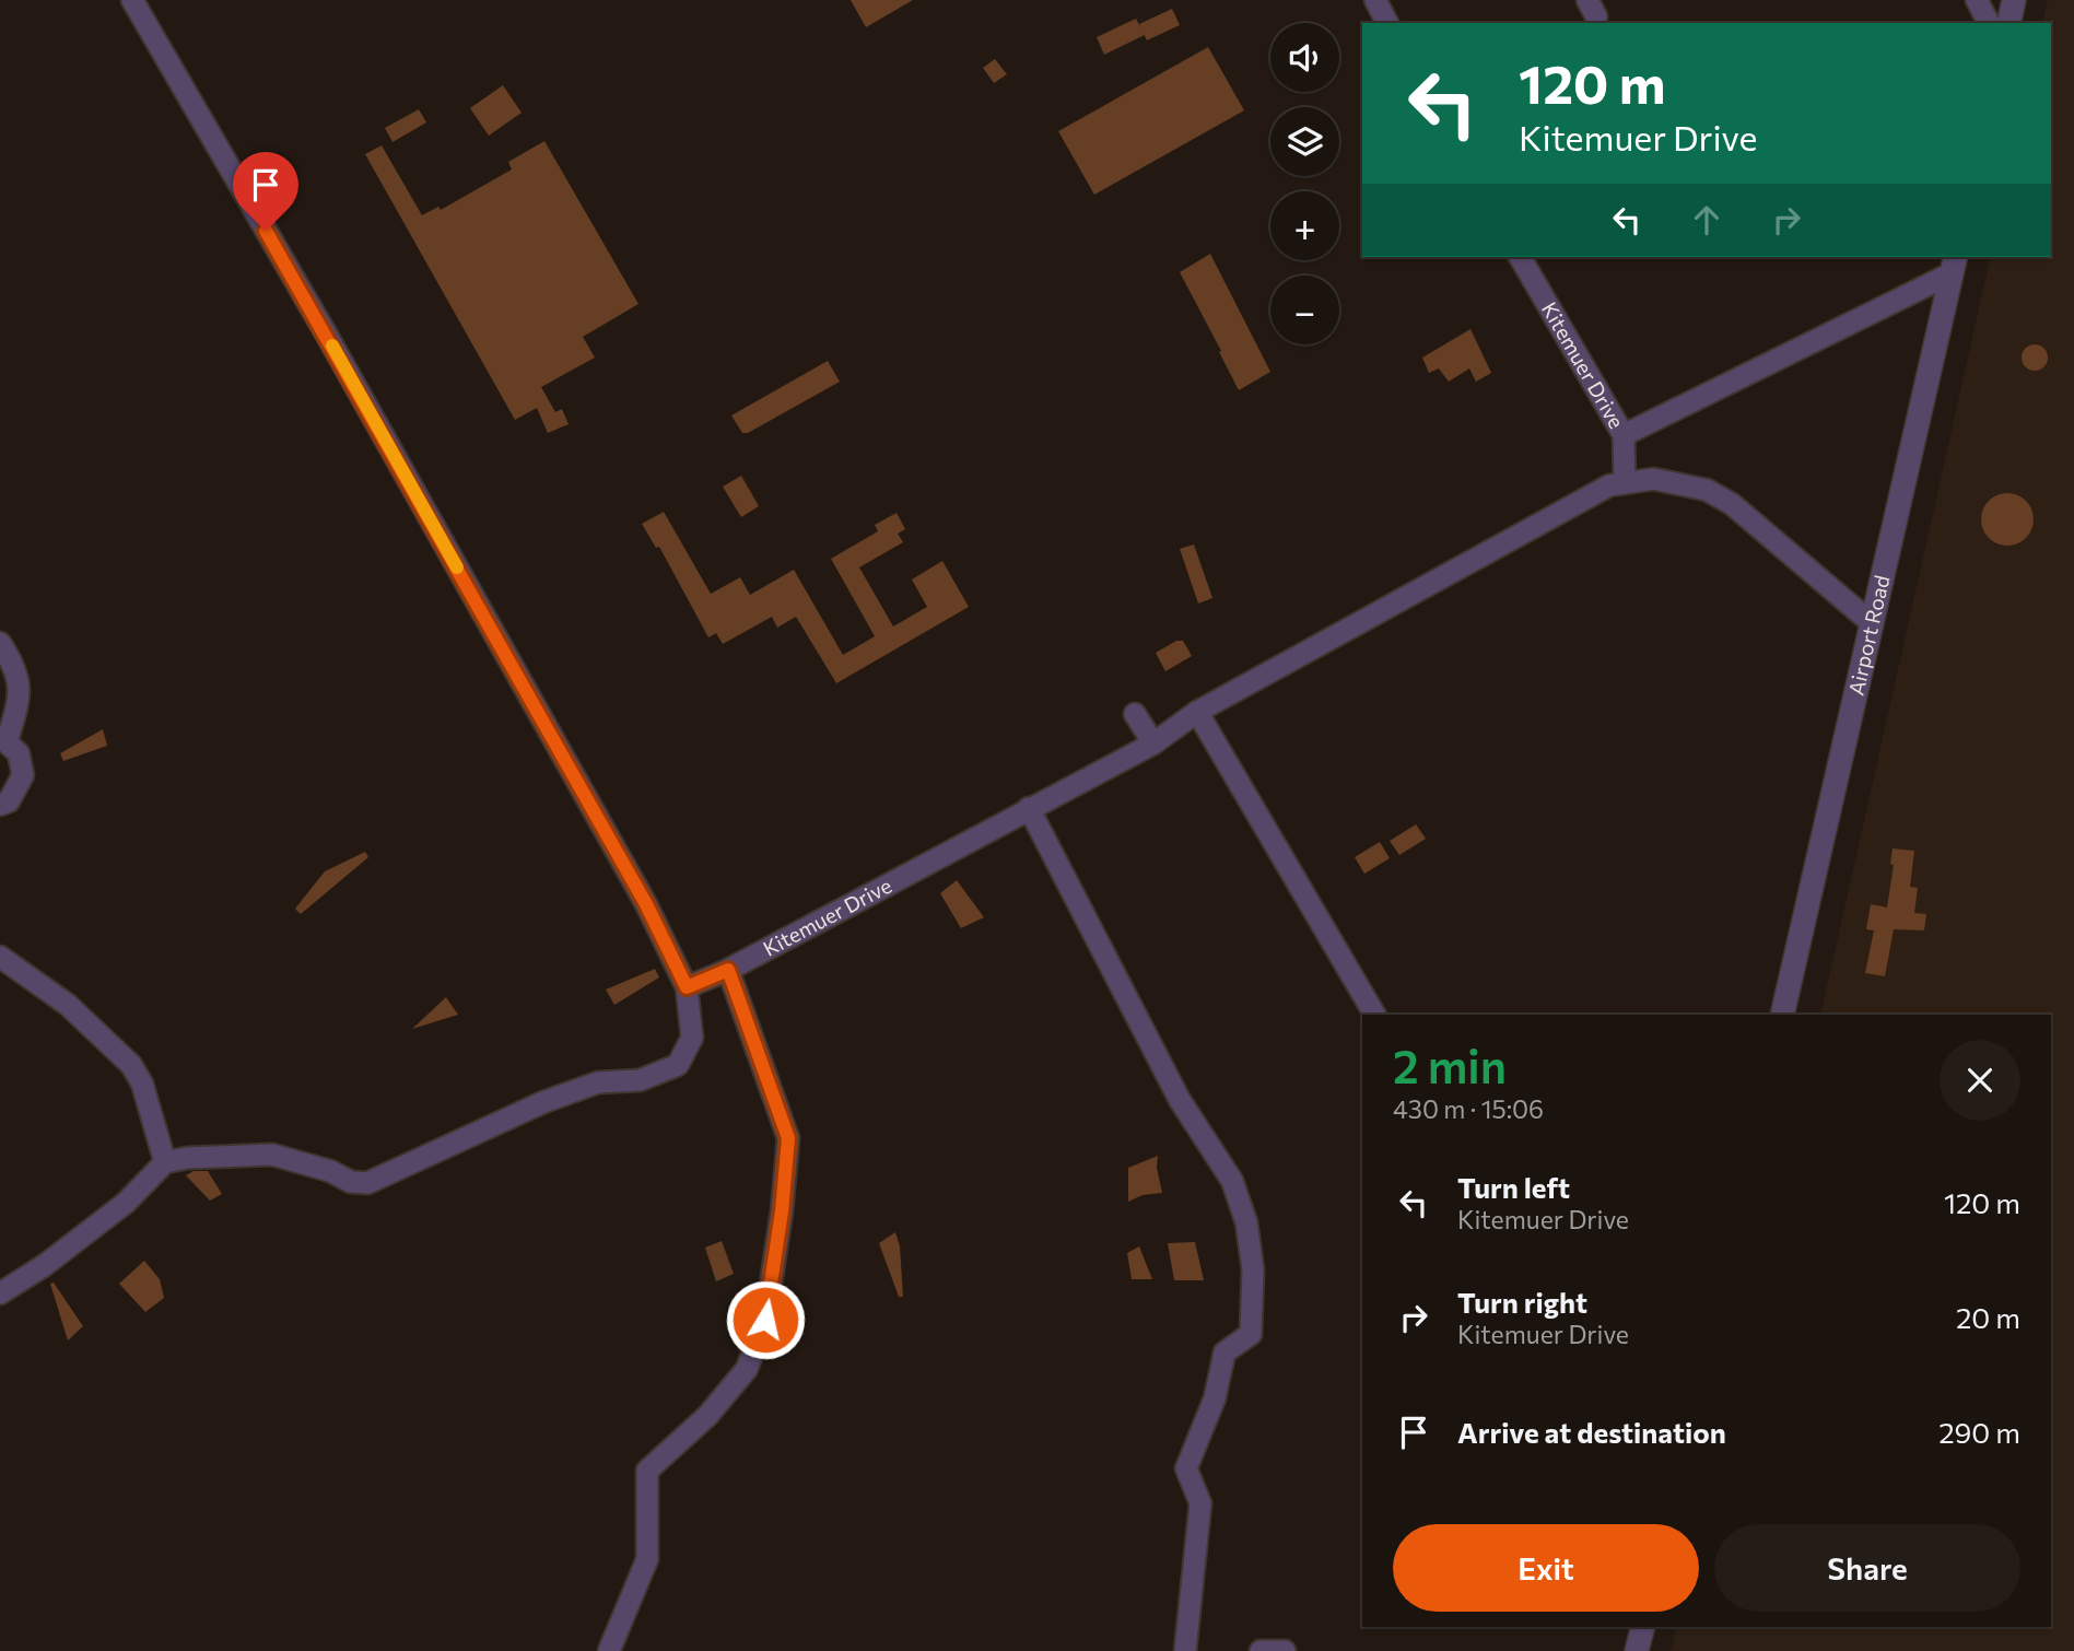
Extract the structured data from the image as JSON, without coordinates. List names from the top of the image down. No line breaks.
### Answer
{"streets":{"street":["Kitemuer Drive","Airport Road"]},"crossings":[["Kitemuer Drive","Airport Road"]],"page":{"map_buttons":["+","−"],"turn":["120 m","Kitemuer Drive"],"heading":["2 min","430 m · 15:06"],"list":[{"name":"Turn left","note":"Kitemuer Drive","value":"120 m"},{"name":"Turn right","note":"Kitemuer Drive","value":"20 m"},{"name":"Arrive at destination","value":"290 m"}],"buttons":["Exit","Share"]}}
